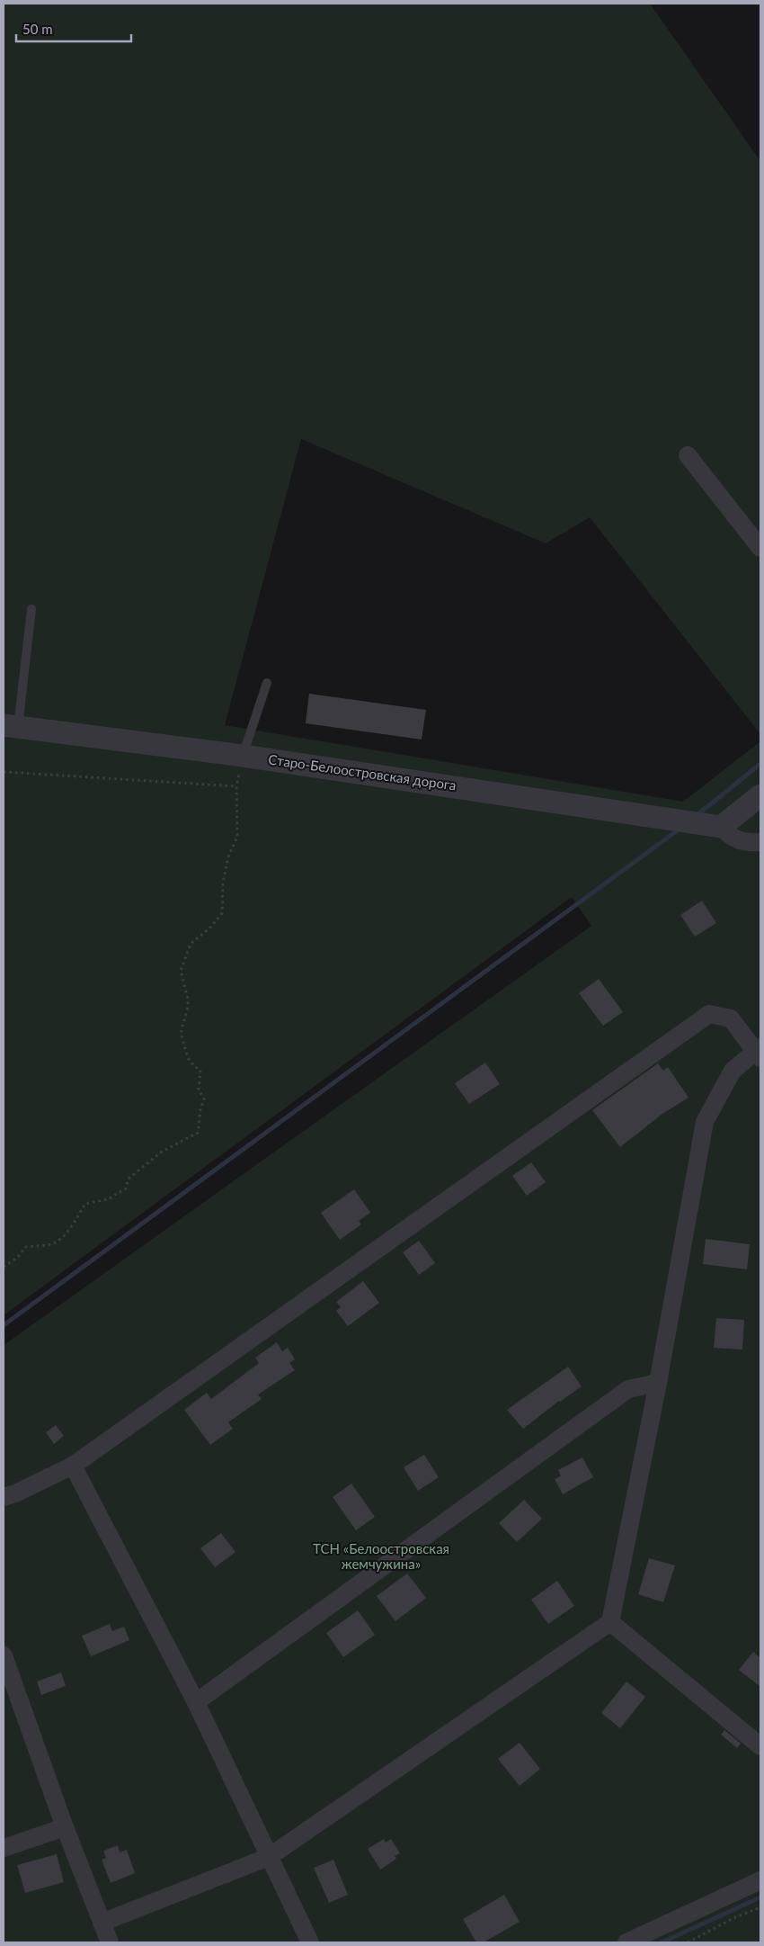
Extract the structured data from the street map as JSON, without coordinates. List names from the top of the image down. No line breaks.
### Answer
{"streets":{"street":["Старо-Белоостровская дорога"]},"parks":["ТСН «Белоостровская жемчужина»"],"scale_bar":"50 m"}
